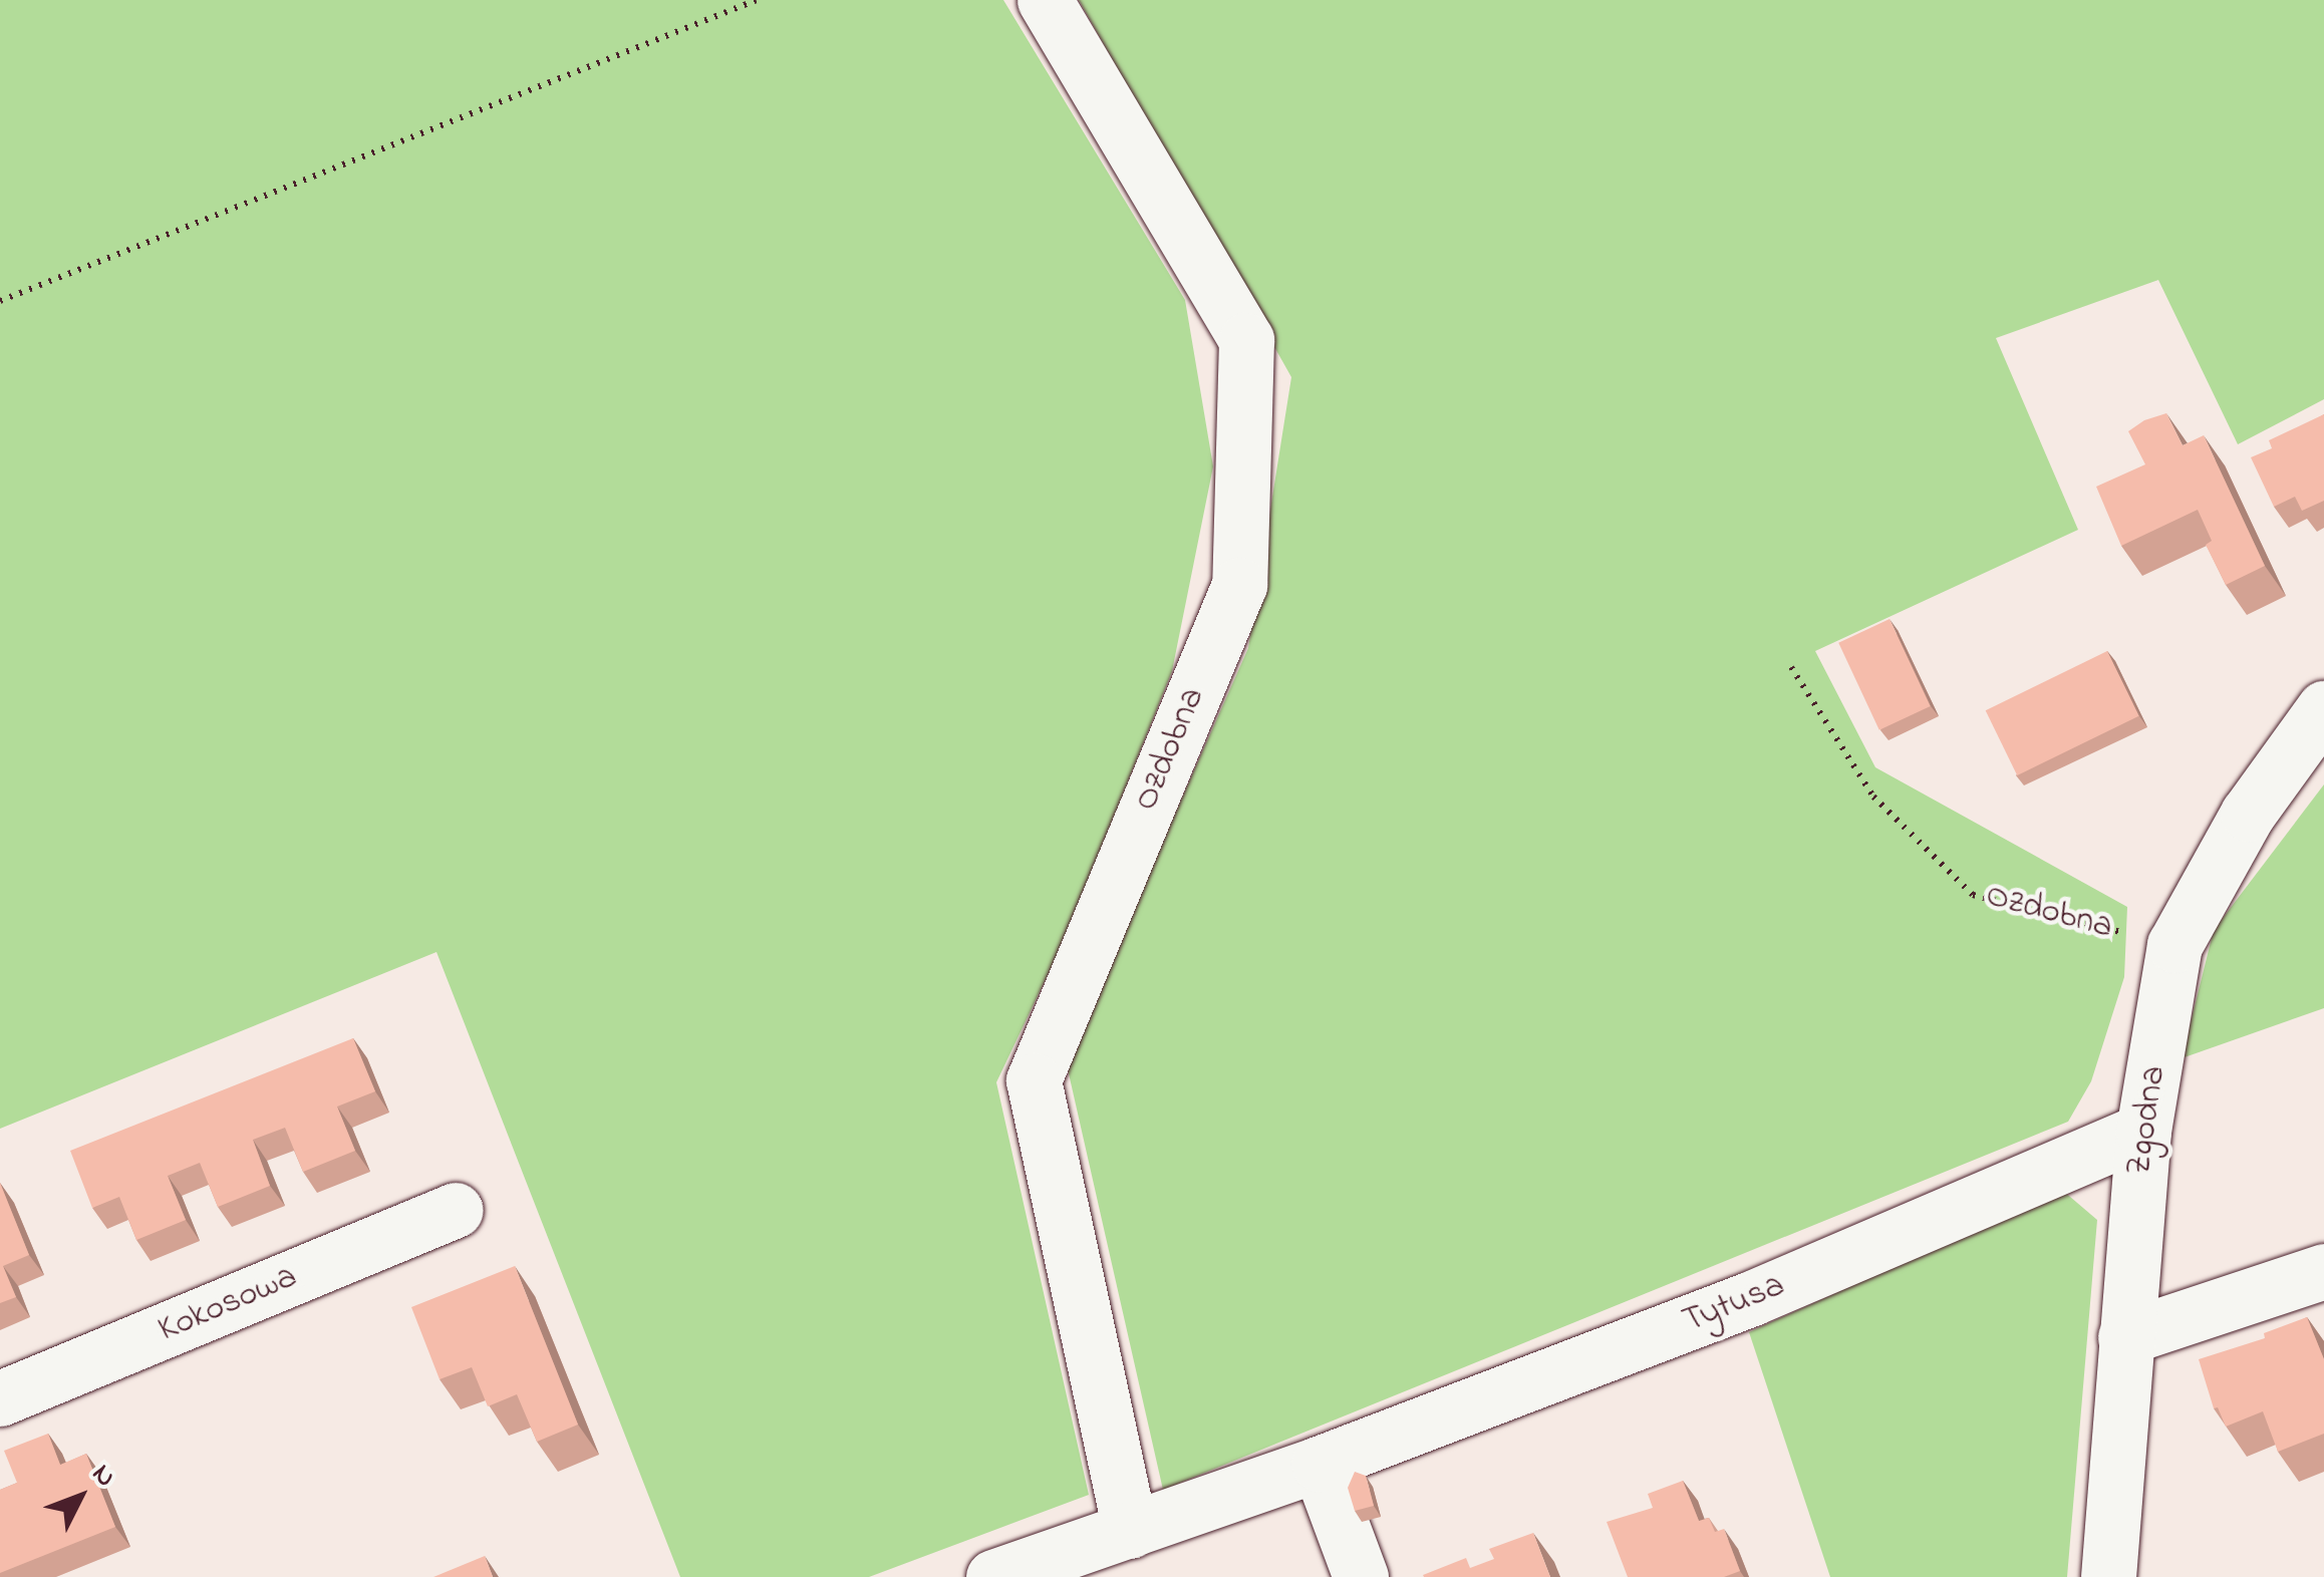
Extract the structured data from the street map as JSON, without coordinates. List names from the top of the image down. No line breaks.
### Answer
{"streets":{"street":["Ozdobna","Zgodna","Kokosowa","Tytusa"]},"crossings":[["Ozdobna","Zgodna"],["Ozdobna","Tytusa"],["Zgodna","Tytusa"]],"north":"top right"}
